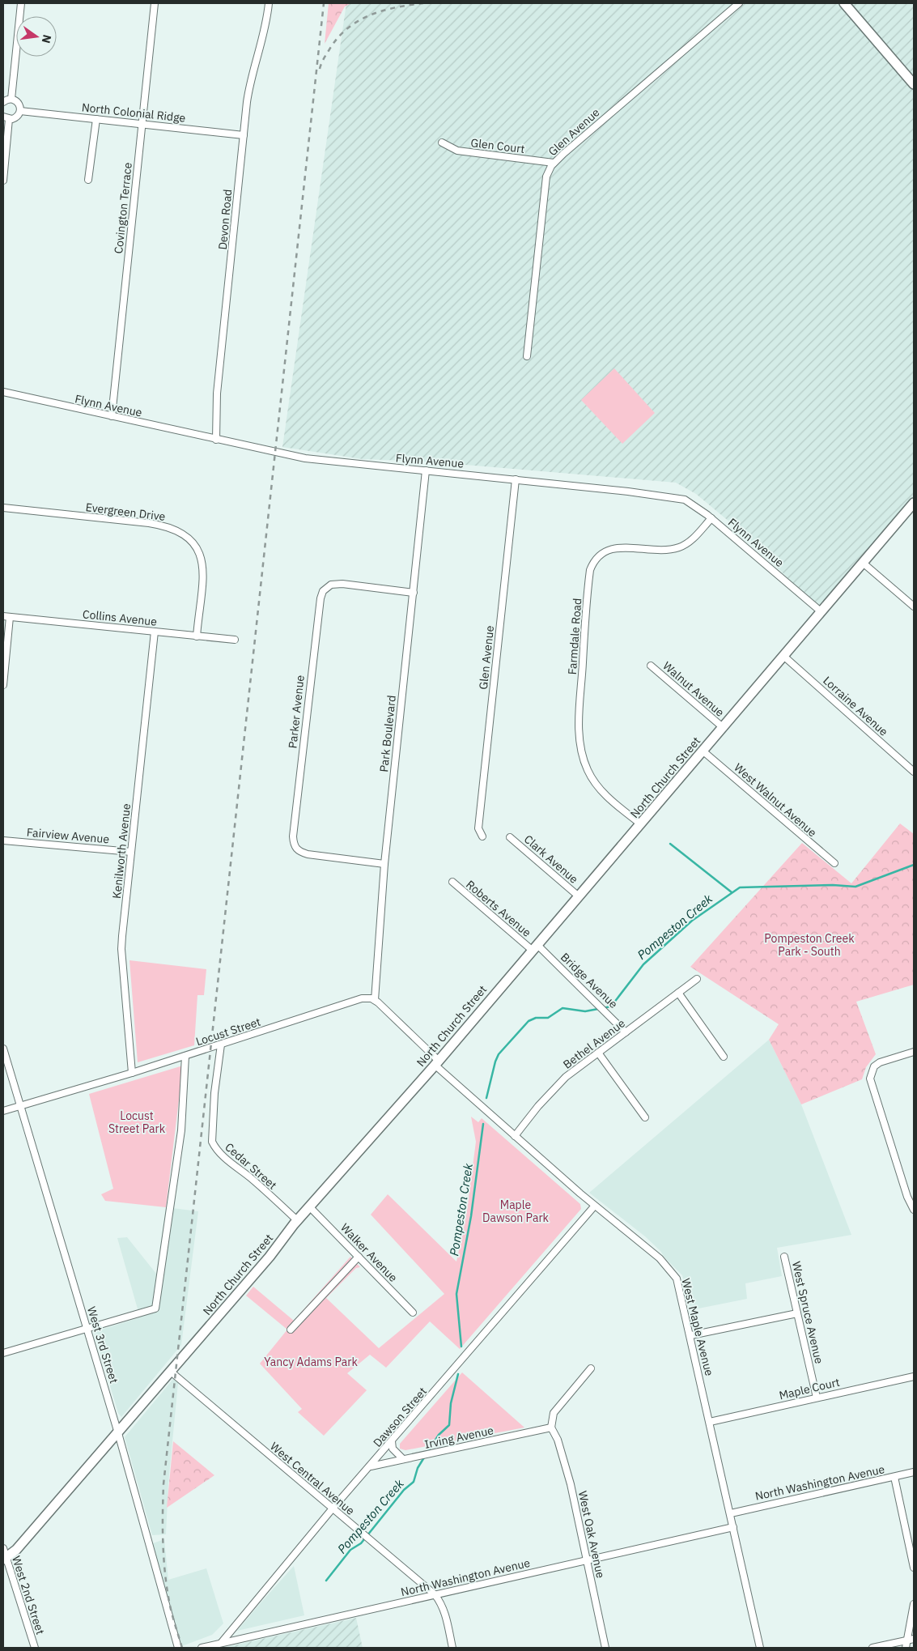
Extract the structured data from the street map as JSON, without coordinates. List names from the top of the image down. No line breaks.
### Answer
{"streets":{"main road":["North Church Street"],"street":["North Colonial Ridge","Glen Avenue","Glen Court","Covington Terrace","Devon Road","Flynn Avenue","Evergreen Drive","Collins Avenue","Farmdale Road","Walnut Avenue","Lorraine Avenue","Parker Avenue","Park Boulevard","West Walnut Avenue","Fairview Avenue","Kenilworth Avenue","Clark Avenue","Roberts Avenue","Bridge Avenue","Locust Street","Bethel Avenue","Cedar Street","Walker Avenue","West Spruce Avenue","West Maple Avenue","West 3rd Street","Maple Court","Dawson Street","Irving Avenue","West Central Avenue","North Washington Avenue","West Oak Avenue","West 2nd Street"]},"crossings":[["North Colonial Ridge","Covington Terrace"],["North Colonial Ridge","Devon Road"],["Glen Avenue","Glen Court"],["Glen Avenue","Flynn Avenue"],["Covington Terrace","Flynn Avenue"],["Devon Road","Flynn Avenue"],["Flynn Avenue","Farmdale Road"],["Flynn Avenue","Park Boulevard"],["Flynn Avenue","North Church Street"],["Evergreen Drive","Collins Avenue"],["Collins Avenue","Kenilworth Avenue"],["Farmdale Road","North Church Street"],["Walnut Avenue","North Church Street"],["Lorraine Avenue","North Church Street"],["Parker Avenue","Park Boulevard"],["Park Boulevard","Locust Street"],["North Church Street","West Walnut Avenue"],["North Church Street","Clark Avenue"],["North Church Street","Roberts Avenue"],["North Church Street","Bridge Avenue"],["North Church Street","Cedar Street"],["North Church Street","Walker Avenue"],["North Church Street","West Maple Avenue"],["North Church Street","West 3rd Street"],["North Church Street","West Central Avenue"],["North Church Street","West 2nd Street"],["Fairview Avenue","Kenilworth Avenue"],["Kenilworth Avenue","Locust Street"],["Roberts Avenue","Bridge Avenue"],["Bridge Avenue","Bethel Avenue"],["Locust Street","Cedar Street"],["Locust Street","West 3rd Street"],["Bethel Avenue","West Maple Avenue"],["West Spruce Avenue","Maple Court"],["West Maple Avenue","Maple Court"],["West Maple Avenue","Dawson Street"],["West Maple Avenue","North Washington Avenue"],["Dawson Street","Irving Avenue"],["Dawson Street","West Central Avenue"],["Dawson Street","North Washington Avenue"],["Irving Avenue","West Oak Avenue"],["West Central Avenue","North Washington Avenue"],["North Washington Avenue","West Oak Avenue"]],"water":["Pompeston Creek"],"parks":["Pompeston Creek Park - South","Locust Street Park","Maple Dawson Park","Yancy Adams Park"],"north":"right"}
